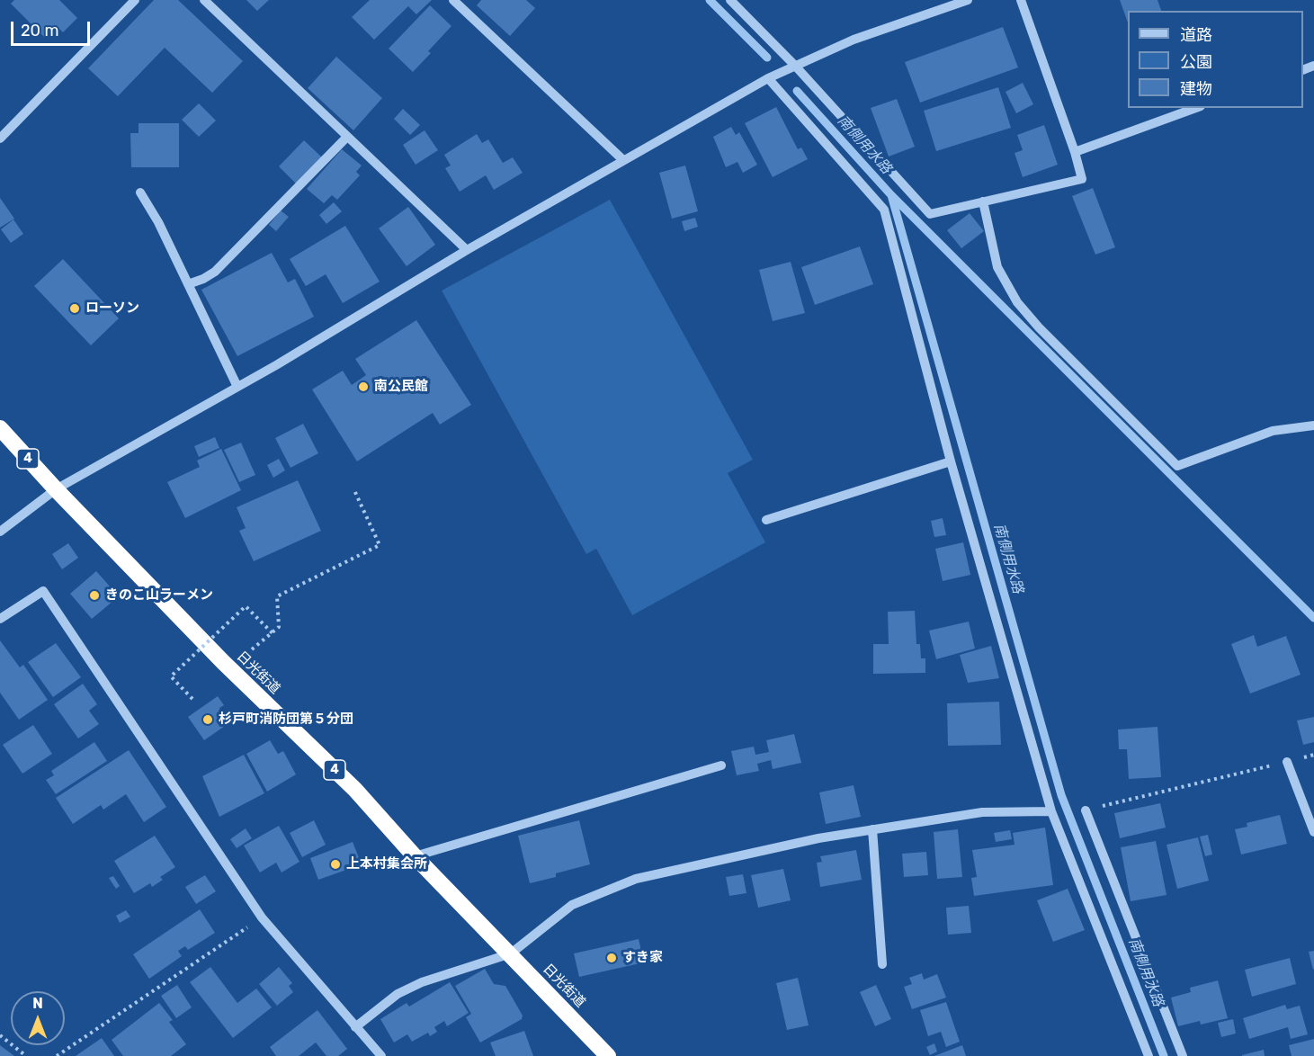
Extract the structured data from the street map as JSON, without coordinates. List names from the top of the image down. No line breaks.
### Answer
{"streets":{"highway":["4","日光街道"]},"water":["南側用水路"],"places":["ローソン","南公民館","きのこ山ラーメン","杉戸町消防団第５分団","上本村集会所","すき家"],"legend":["道路","公園","建物"],"scale_bar":"20 m","north":"top"}
